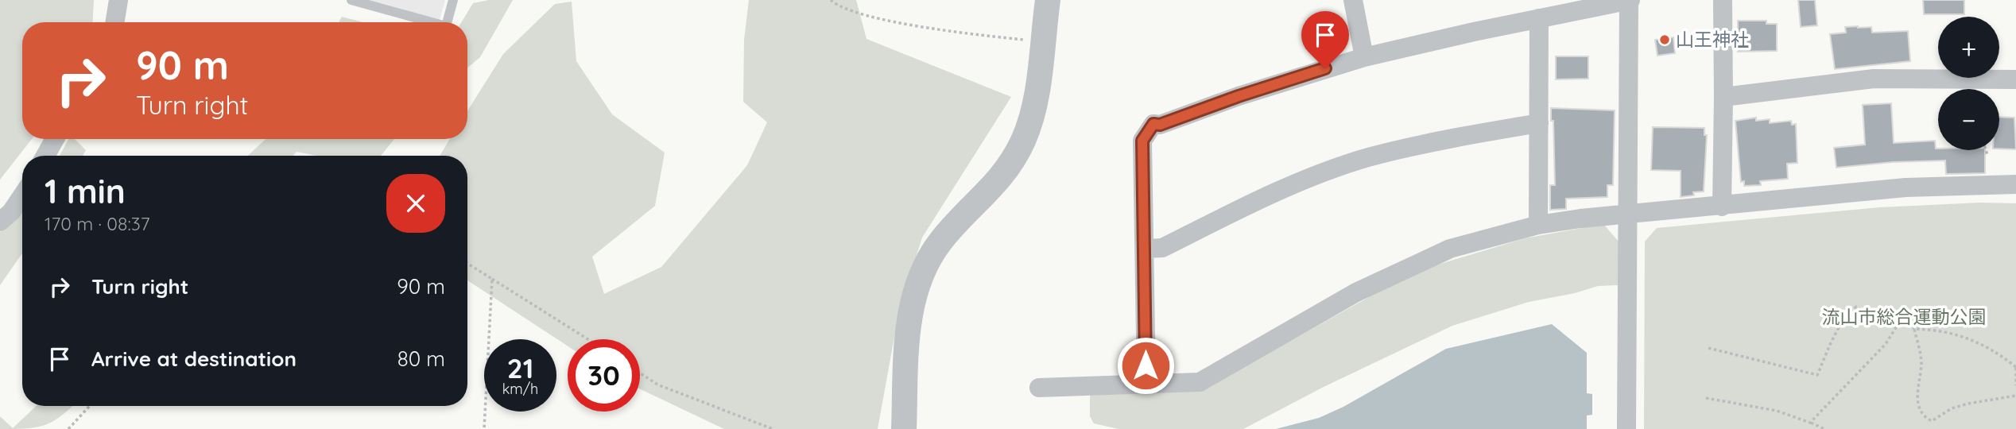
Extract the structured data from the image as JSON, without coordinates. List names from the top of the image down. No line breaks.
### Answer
{"parks":["流山市総合運動公園"],"places":["山王神社"],"page":{"map_buttons":["+","−"],"turn":["90 m","Turn right"],"heading":["1 min","170 m · 08:37"],"list":[{"name":"Turn right","value":"90 m"},{"name":"Arrive at destination","value":"80 m"}],"speed":"21 km/h","limit":"30"}}
